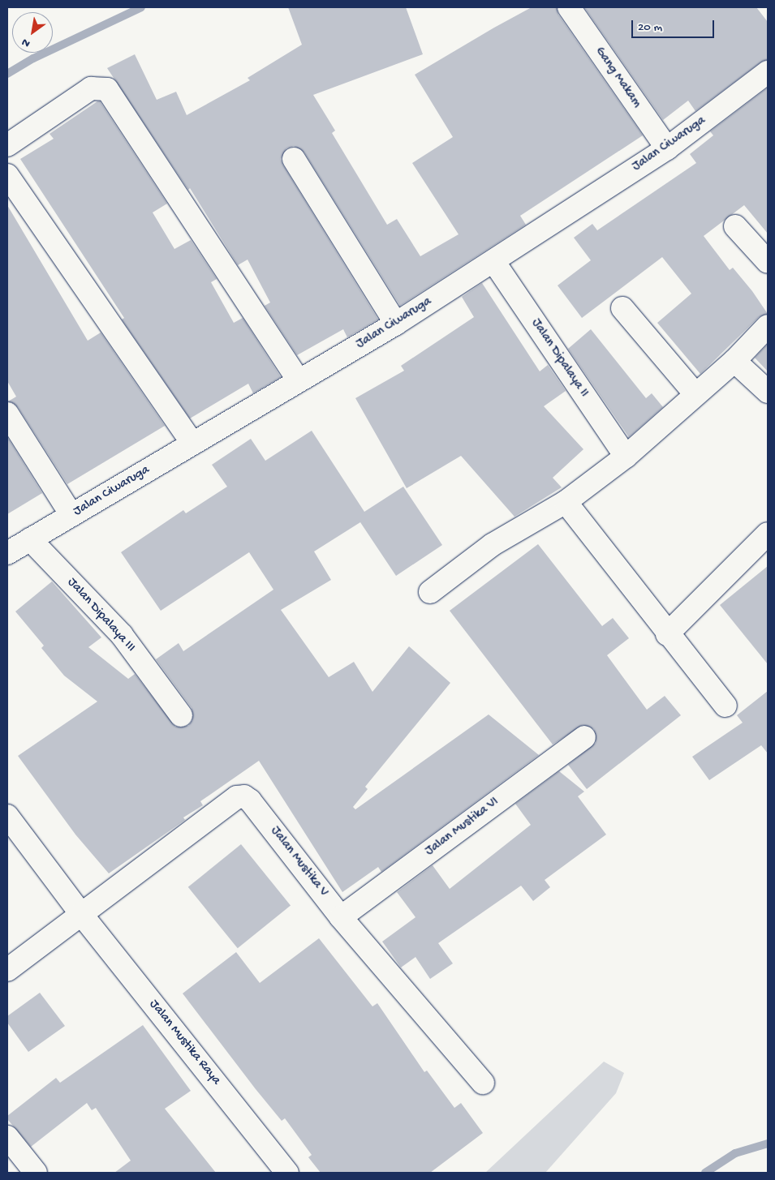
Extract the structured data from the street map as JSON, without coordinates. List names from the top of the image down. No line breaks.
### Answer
{"streets":{"street":["Gang Makam","Jalan Ciwaruga","Jalan Dipalaya II","Jalan Dipalaya III","Jalan Mustika VI","Jalan Mustika V","Jalan Mustika Raya"]},"crossings":[["Gang Makam","Jalan Ciwaruga"],["Jalan Ciwaruga","Jalan Dipalaya II"],["Jalan Ciwaruga","Jalan Dipalaya III"],["Jalan Mustika VI","Jalan Mustika V"],["Jalan Mustika V","Jalan Mustika Raya"]],"scale_bar":"20 m","north":"bottom left"}
